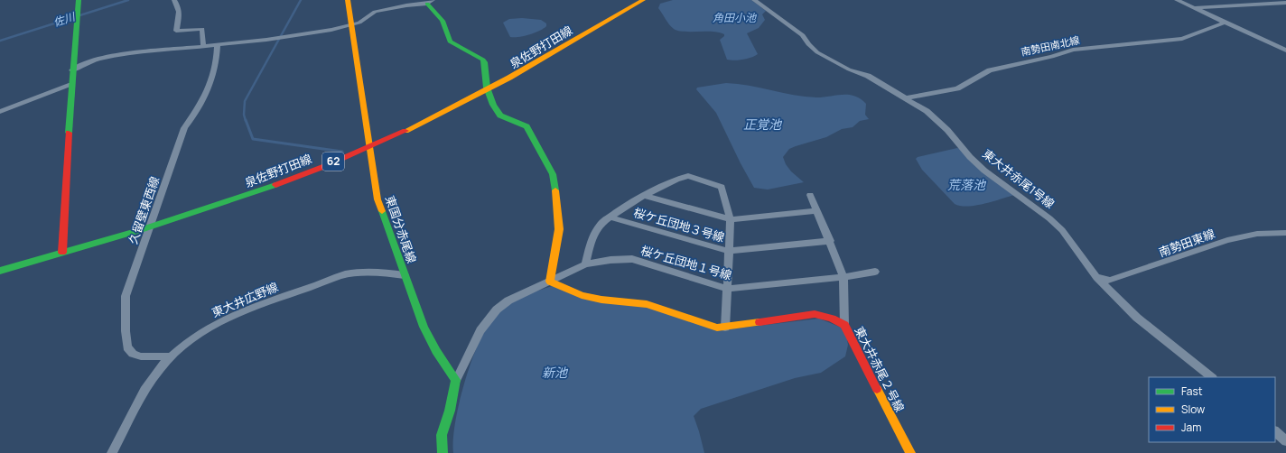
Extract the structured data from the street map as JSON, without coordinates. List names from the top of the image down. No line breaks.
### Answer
{"streets":{"street":["南勢田南北線","泉佐野打田線","62","東大井赤尾1号線","久留壁東西線","桜ケ丘団地３号線","東国分赤尾線","南勢田東線","桜ケ丘団地１号線","東大井広野線","東大井赤尾２号線"]},"crossings":[["南勢田南北線","東大井赤尾1号線"],["泉佐野打田線","久留壁東西線"],["泉佐野打田線","東国分赤尾線"],["東大井赤尾1号線","南勢田東線"],["久留壁東西線","東大井広野線"],["東国分赤尾線","桜ケ丘団地１号線"],["東国分赤尾線","東大井広野線"],["桜ケ丘団地１号線","東大井赤尾２号線"]],"water":["角田小池","佐川","正覚池","荒落池","新池"],"legend":["Fast","Slow","Jam"]}
